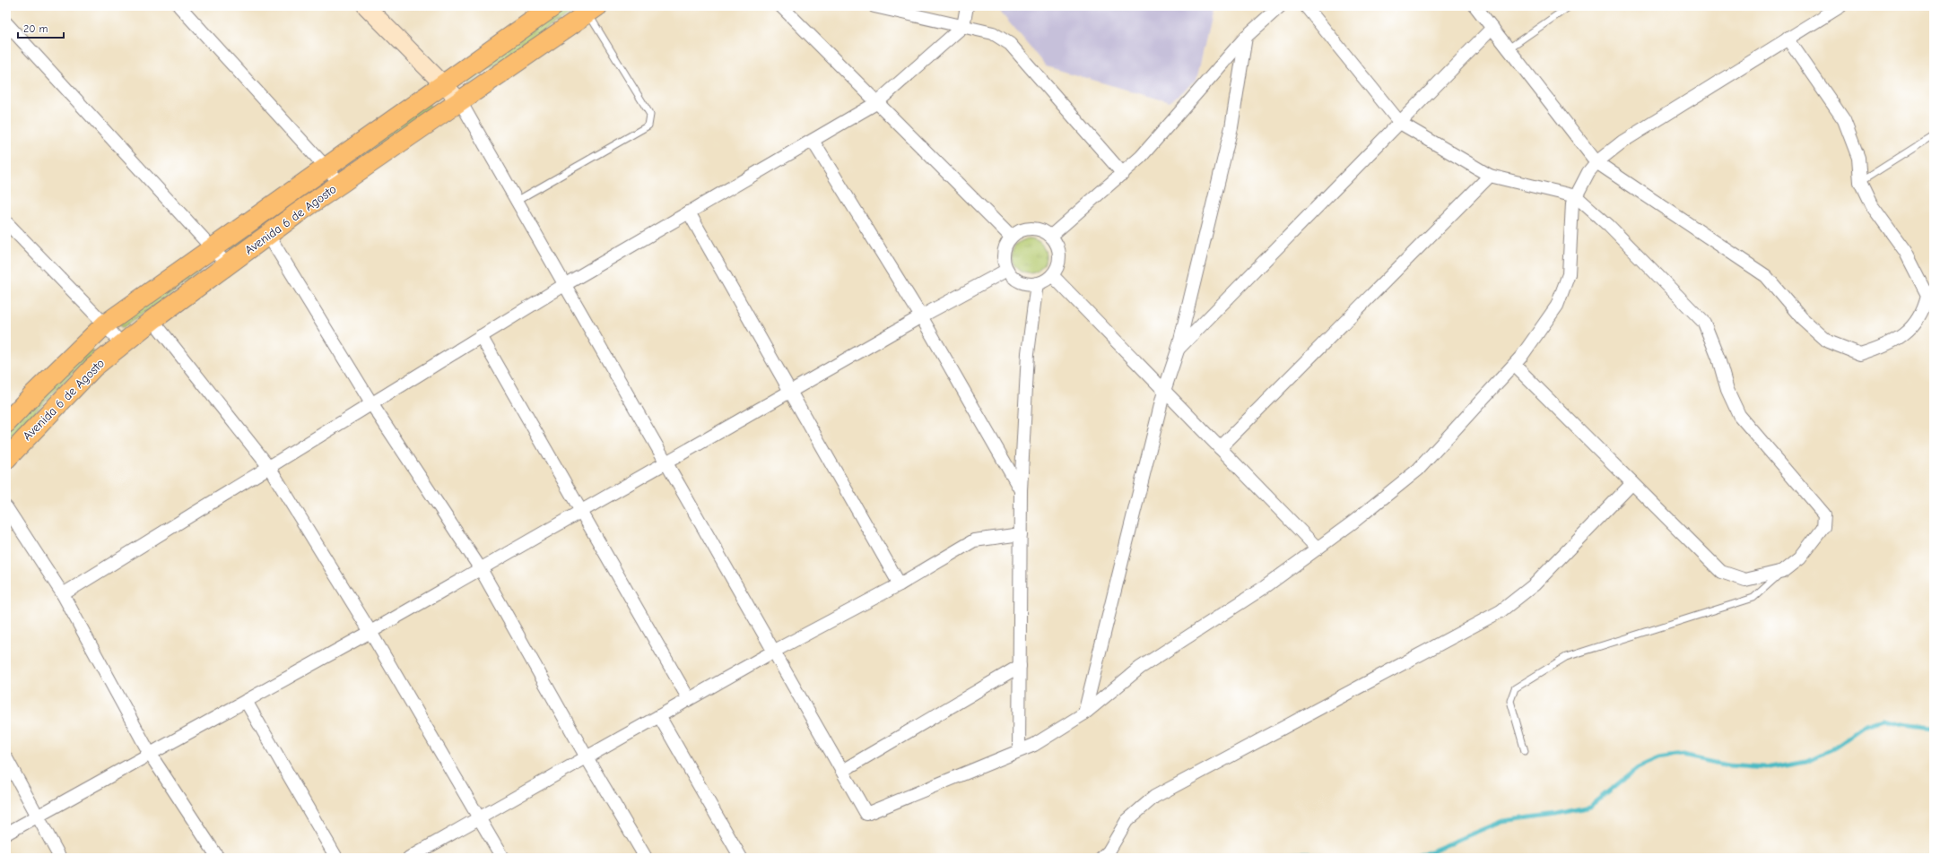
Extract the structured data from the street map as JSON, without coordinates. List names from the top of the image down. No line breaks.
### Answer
{"streets":{"highway":["Avenida 6 de Agosto"]},"scale_bar":"20 m"}
